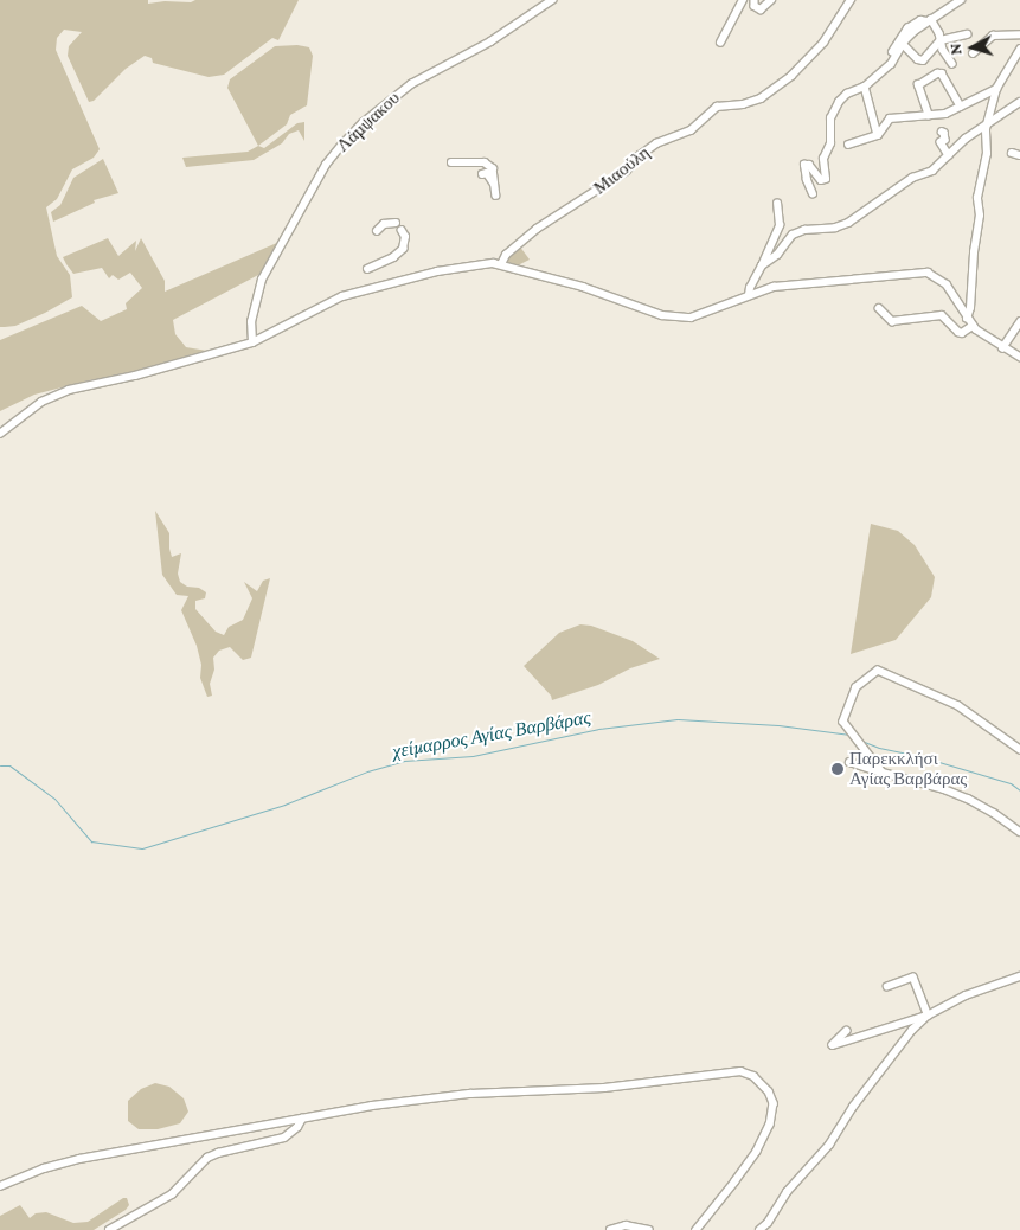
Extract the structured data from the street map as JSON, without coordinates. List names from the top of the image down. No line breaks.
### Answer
{"streets":{"street":["Λάμψακου","Μιαούλη"]},"water":["χείμαρρος Αγίας Βαρβάρας"],"places":["Παρεκκλήσι Αγίας Βαρβάρας"],"north":"left"}
